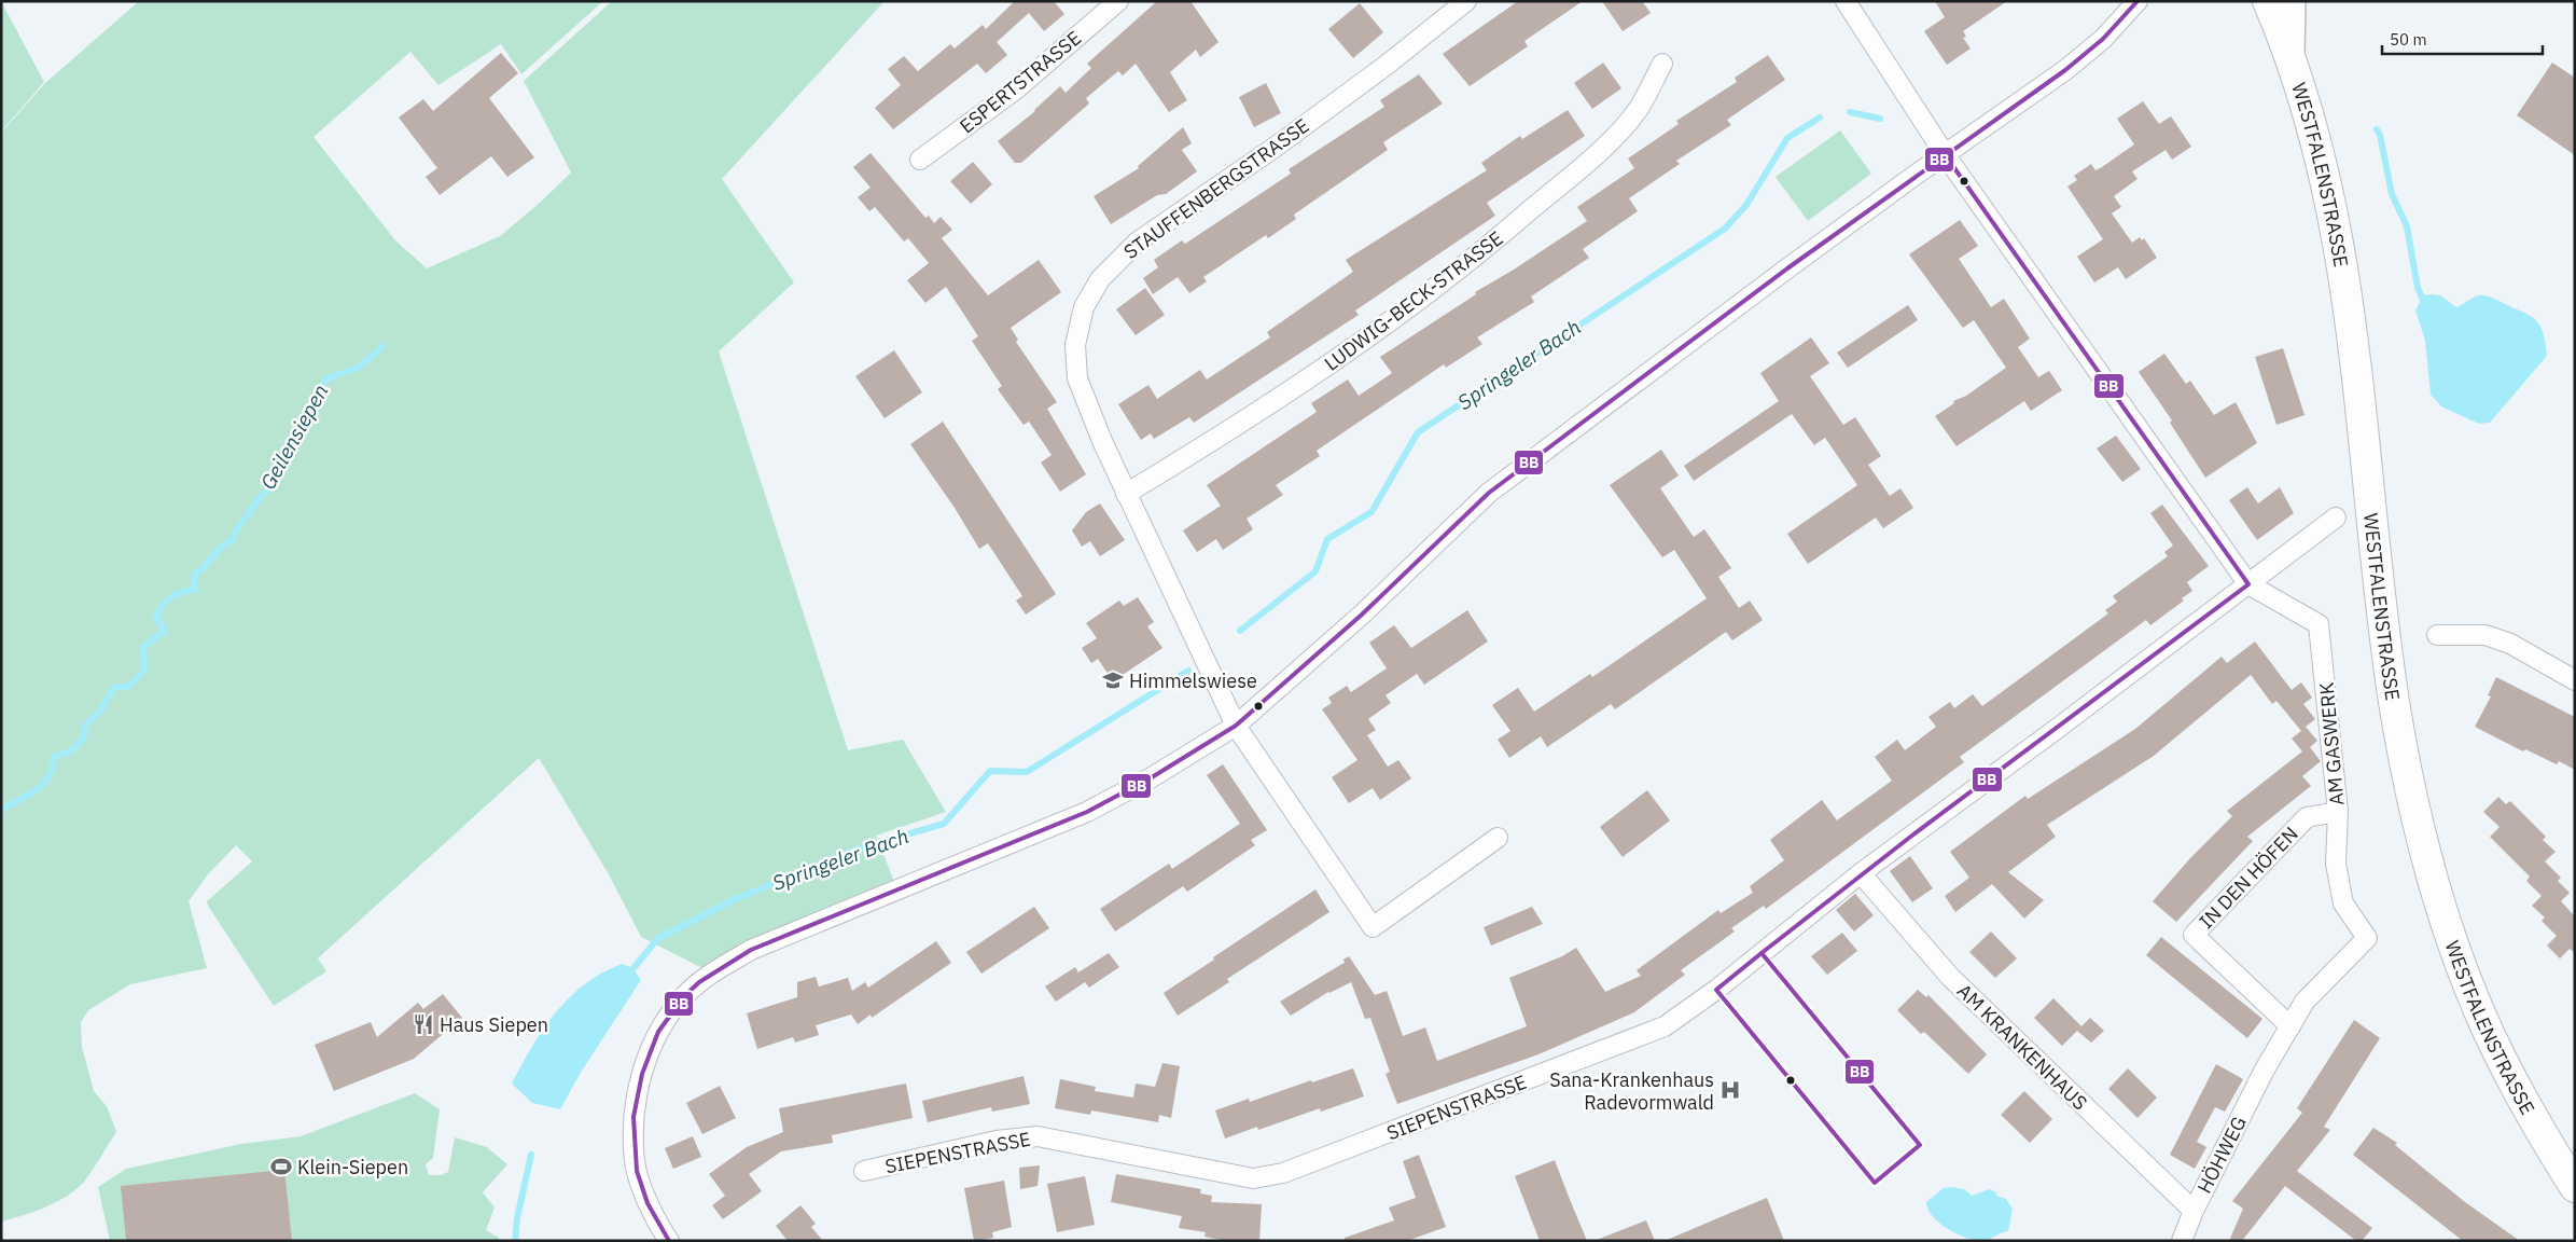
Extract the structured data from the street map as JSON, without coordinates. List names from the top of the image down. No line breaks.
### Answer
{"streets":{"main road":["WESTFALENSTRASSE"],"street":["ESPERTSTRASSE","STAUFFENBERGSTRASSE","LUDWIG-BECK-STRASSE","AM GASWERK","IN DEN HÖFEN","AM KRANKENHAUS","SIEPENSTRASSE","HÖHWEG"]},"crossings":[["STAUFFENBERGSTRASSE","LUDWIG-BECK-STRASSE"],["AM GASWERK","IN DEN HÖFEN"],["AM GASWERK","SIEPENSTRASSE"],["AM GASWERK","HÖHWEG"],["IN DEN HÖFEN","HÖHWEG"],["AM KRANKENHAUS","SIEPENSTRASSE"],["AM KRANKENHAUS","HÖHWEG"]],"water":["Springeler Bach","Geilensiepen"],"places":{"school or university":["Himmelswiese"],"restaurant":["Haus Siepen"],"hospital":["Sana-Krankenhaus Radevormwald"],"sports":["Klein-Siepen"]},"lines":["transit line BB"],"scale_bar":"50 m"}
